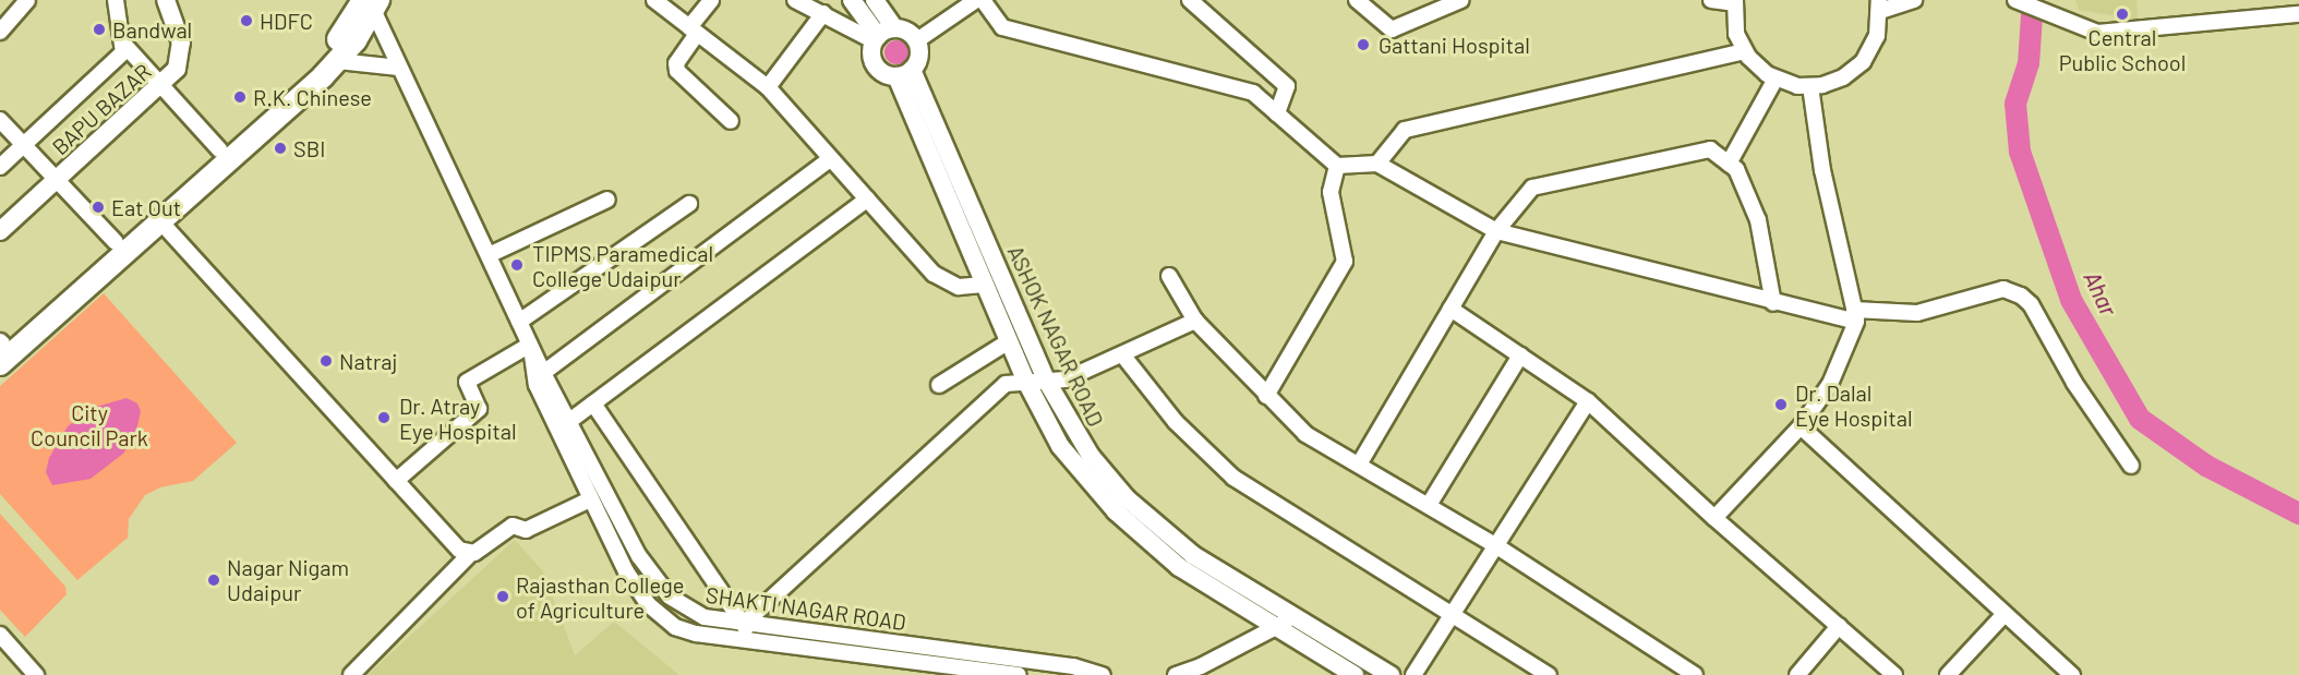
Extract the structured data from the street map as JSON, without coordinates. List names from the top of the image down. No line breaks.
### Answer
{"streets":{"main road":["BAPU BAZAR","ASHOK NAGAR ROAD"],"street":["SHAKTI NAGAR ROAD"]},"water":["Ahar"],"parks":["City Council Park"],"places":["Central Public School","HDFC","Bandwal","Gattani Hospital","R.K. Chinese","SBI","Eat Out","TIPMS Paramedical College Udaipur","Natraj","Dr. Dalal Eye Hospital","Dr. Atray Eye Hospital","Nagar Nigam Udaipur","Rajasthan College of Agriculture"]}
